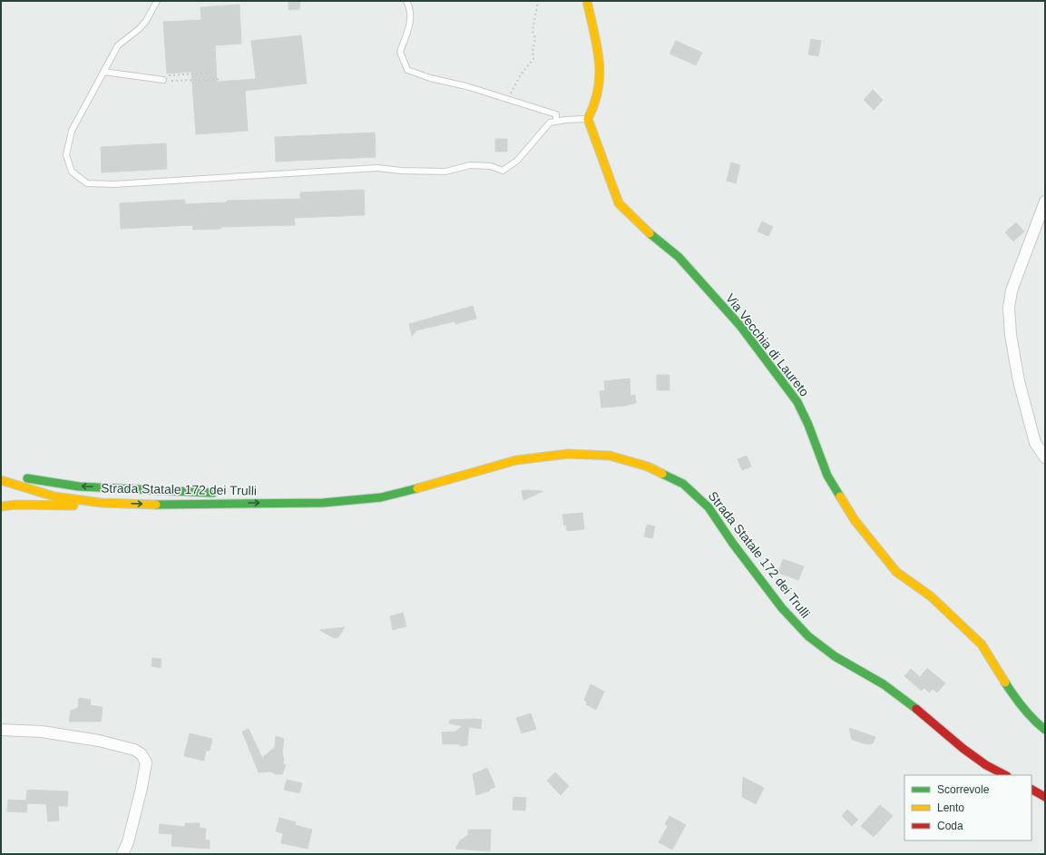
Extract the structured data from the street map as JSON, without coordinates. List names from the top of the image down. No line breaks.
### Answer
{"streets":{"main road":["Via Vecchia di Laureto","Strada Statale 172 dei Trulli"]},"legend":["Scorrevole","Lento","Coda"]}
